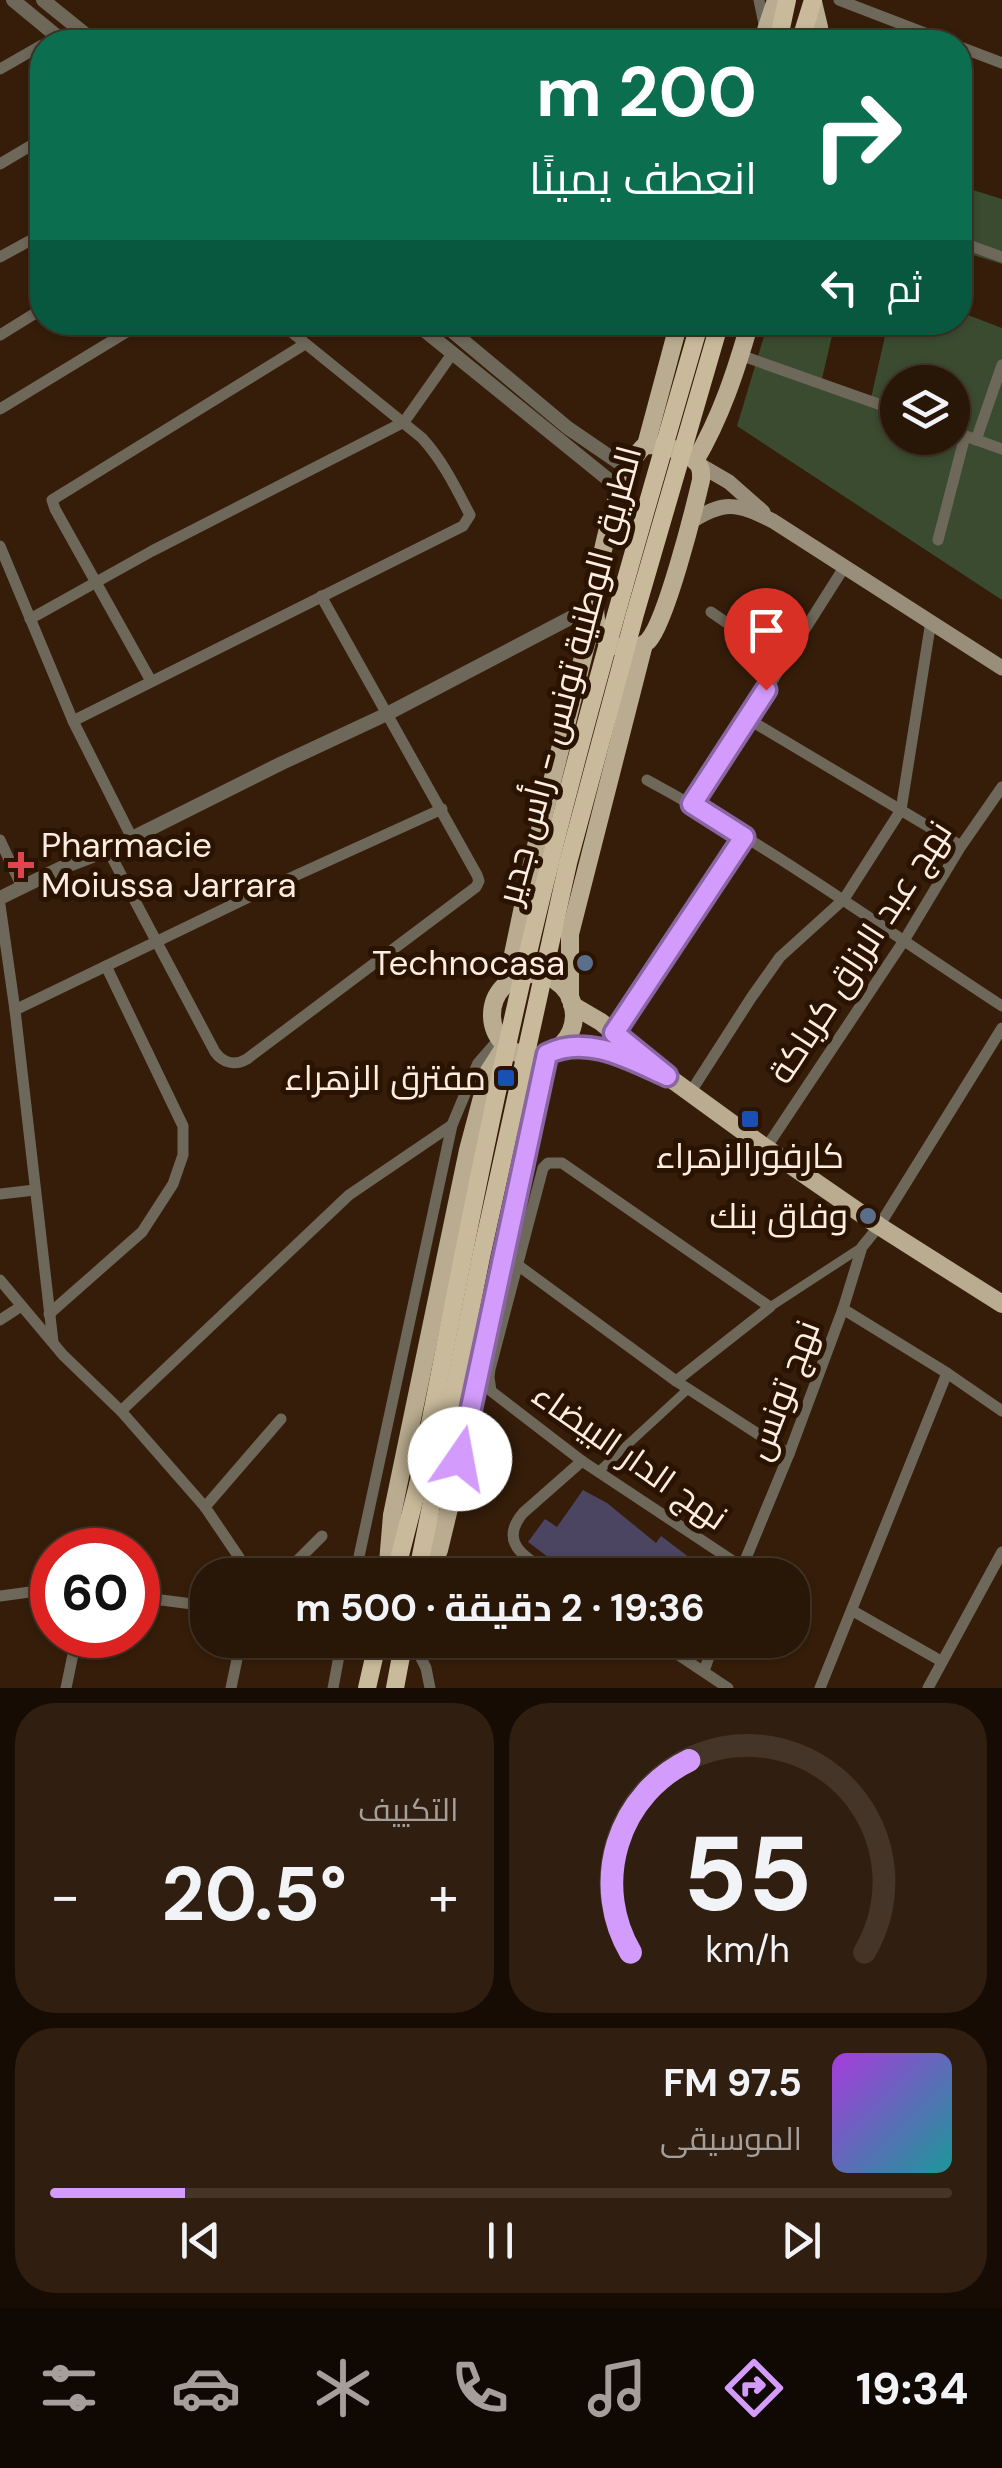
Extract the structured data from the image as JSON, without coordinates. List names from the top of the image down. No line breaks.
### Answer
{"streets":{"highway":["الطريق الوطنية تونس - رأس جدير"],"street":["نهج عبد الرزاق كرباكة","نهج تونس","نهج الدار البيضاء"]},"places":{"health":["Pharmacie Moiussa Jarrara"],"other":["Technocasa","وفاق بنك"],"transit":["مفترق الزهراء","كارفورالزهراء"]},"page":{"turn":["200 m","انعطف يمينًا"],"then":"ثم","limit":"60","trip":"19:36 · 2 دقيقة · 500 m","tile":"التكييف","heat":["−","20.5°","+"],"song":["97.5 FM","الموسيقى"],"tabs":"19:34","gauge":["55","km/h"]}}
